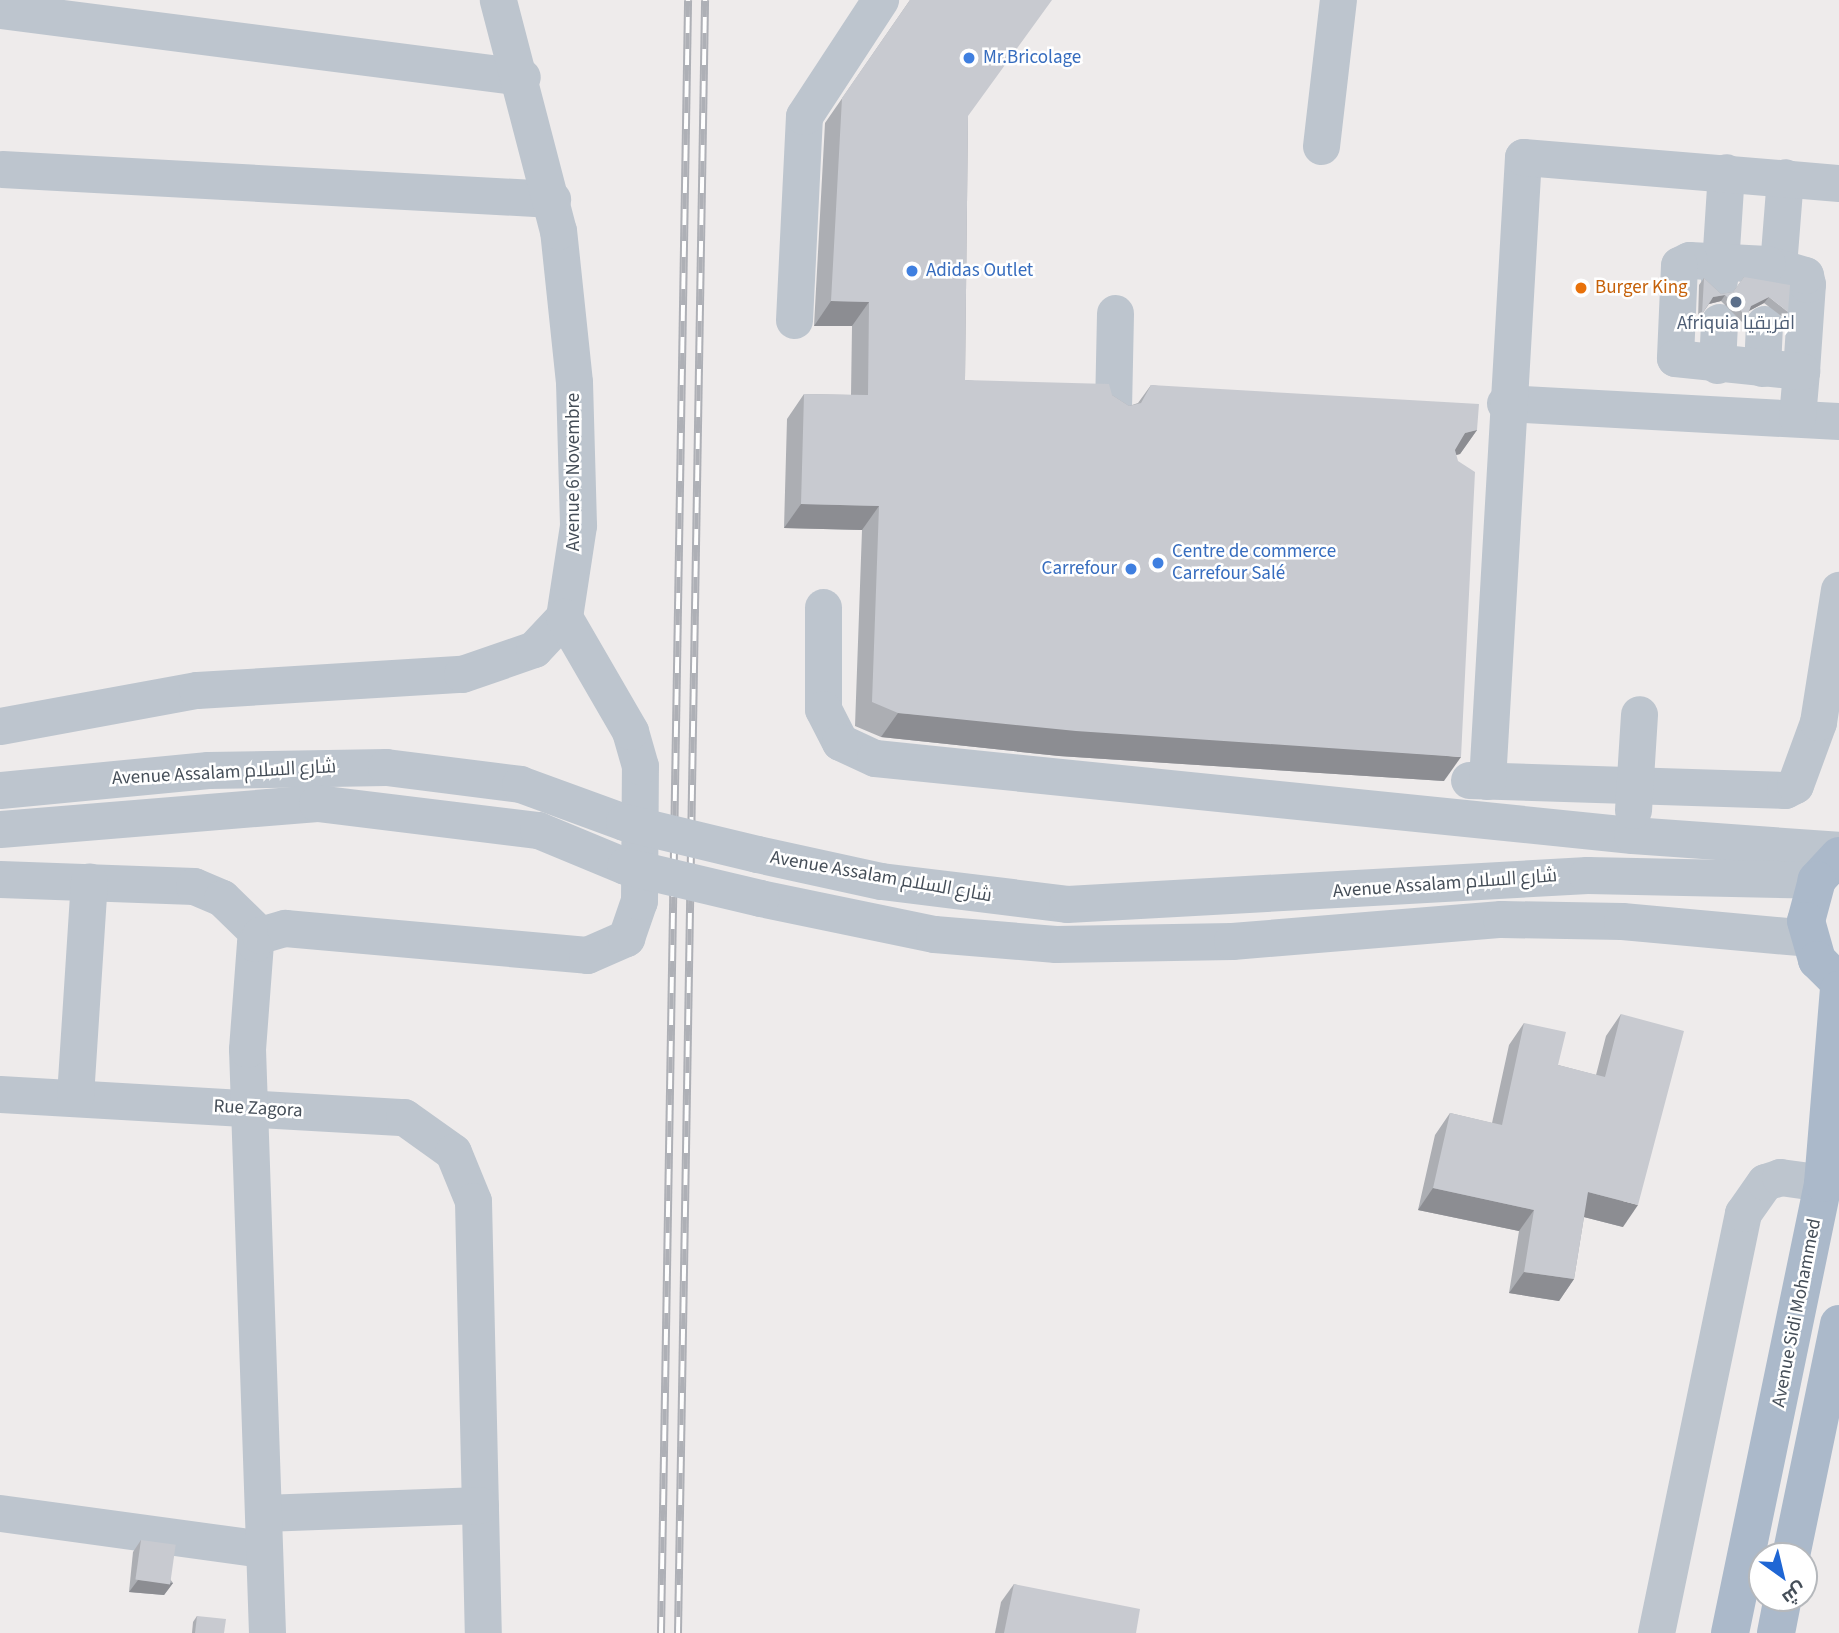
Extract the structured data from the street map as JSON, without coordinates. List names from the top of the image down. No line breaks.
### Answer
{"streets":{"main road":["Avenue Sidi Mohammed"],"street":["Avenue 6 Novembre","Avenue Assalam شارع السلام","Rue Zagora"]},"places":["Mr.Bricolage","Adidas Outlet","Burger King","Afriquia افريقيا","Centre de commerce Carrefour Salé","Carrefour"],"north":"bottom right"}
